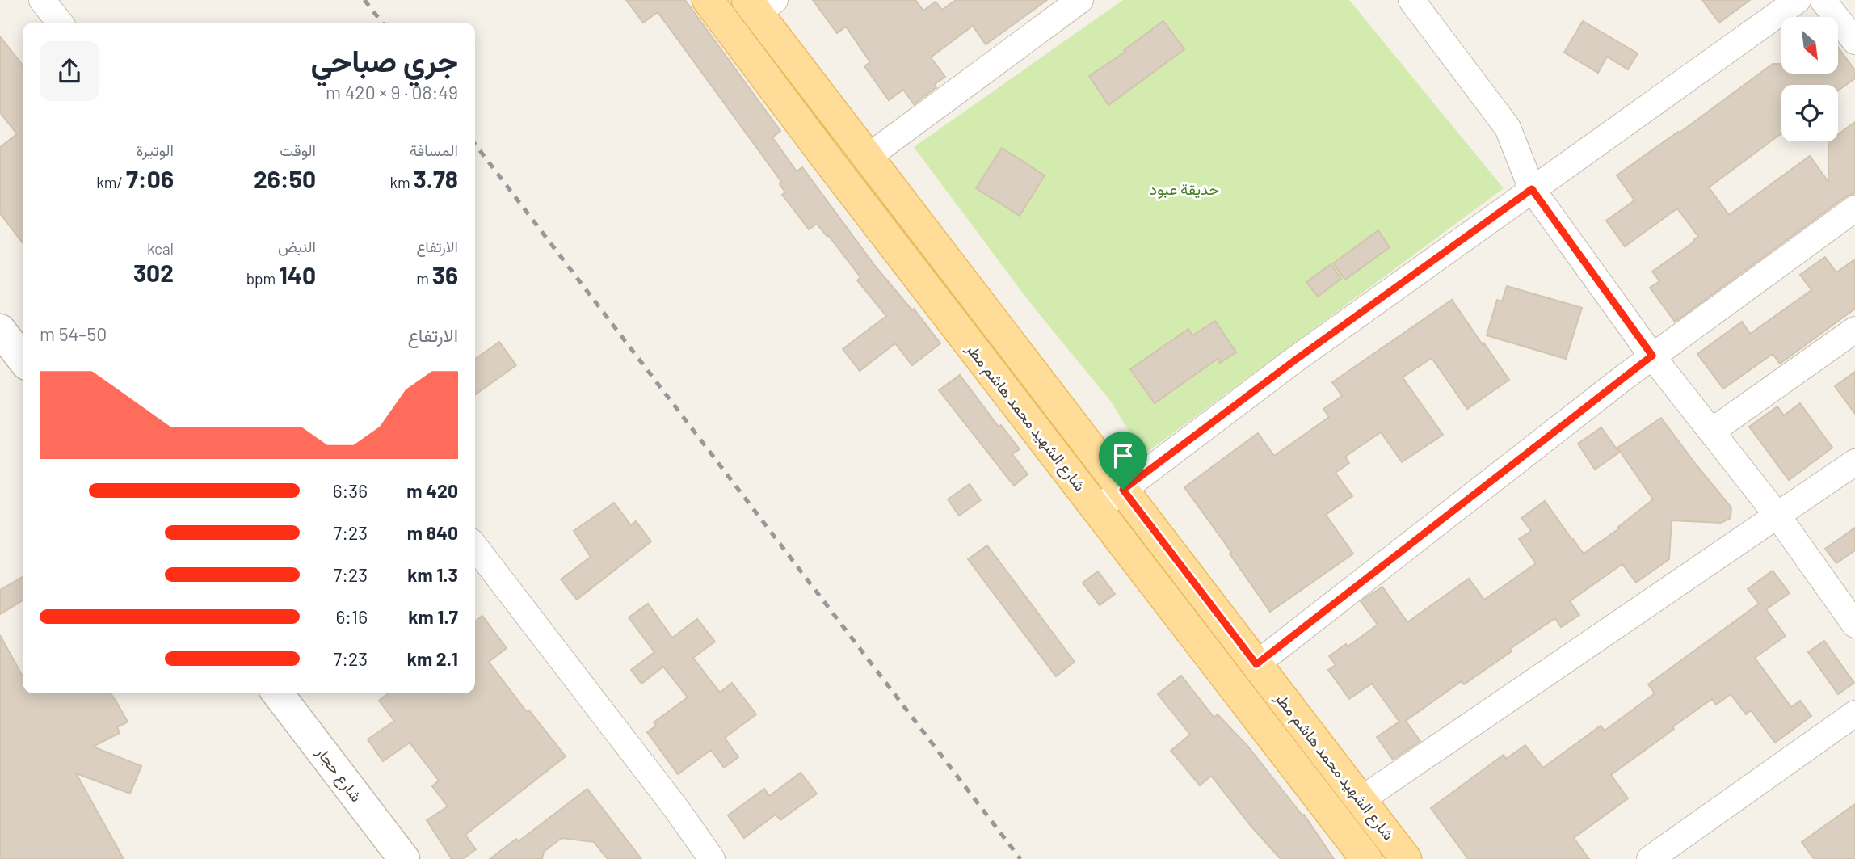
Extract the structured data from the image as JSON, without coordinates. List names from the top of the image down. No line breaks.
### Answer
{"streets":{"main road":["شارع الشهيد محمد هاشم مطر"],"street":["شارع حجار"]},"parks":["حديقة عبود"],"north":"bottom right","page":{"heading":["جري صباحي","08:49 · 9 × 420 m"],"stats":[["المسافة","3.78 km"],["الوقت","26:50"],["الوتيرة","7:06 /km"],["الارتفاع","36 m"],["النبض","140 bpm"],["kcal","302"]],"chart":["الارتفاع","50–54 m"],"list":[{"name":"420 m","note":"6:36"},{"name":"840 m","note":"7:23"},{"name":"1.3 km","note":"7:23"},{"name":"1.7 km","note":"6:16"},{"name":"2.1 km","note":"7:23"}]}}
